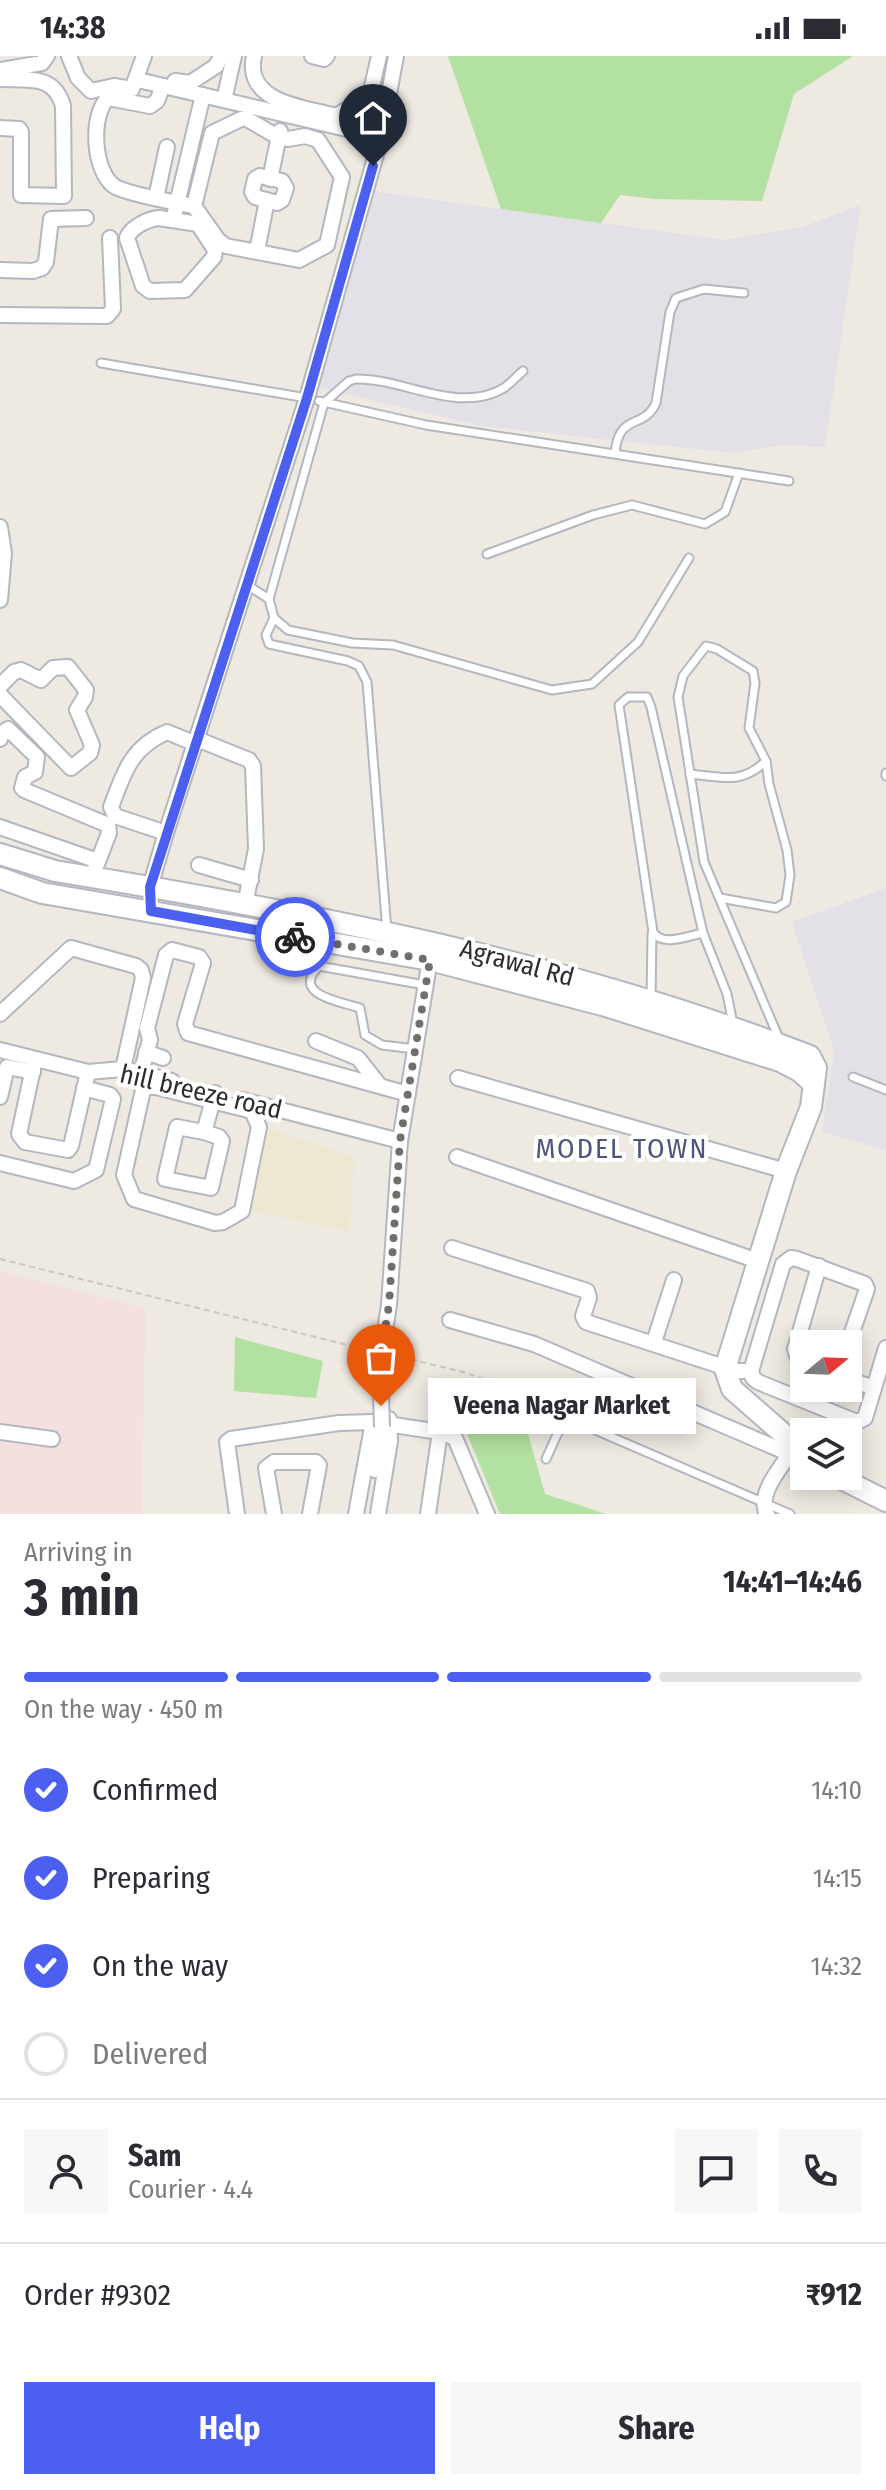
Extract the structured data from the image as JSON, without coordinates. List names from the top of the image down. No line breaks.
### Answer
{"streets":{"street":["Agrawal Rd","hill breeze road"]},"districts":["MODEL TOWN"],"places":["Veena Nagar Market"],"north":"right","page":{"status":"14:38","bubble":"Veena Nagar Market","heading":["3 min","Arriving in","14:41–14:46"],"panel":["Sam","Courier · 4.4","Order #9302","₹912"],"bar":"On the way · 450 m","list":[["Confirmed","14:10"],["Preparing","14:15"],["On the way","14:32"],"Delivered"],"buttons":["Help","Share"]}}
